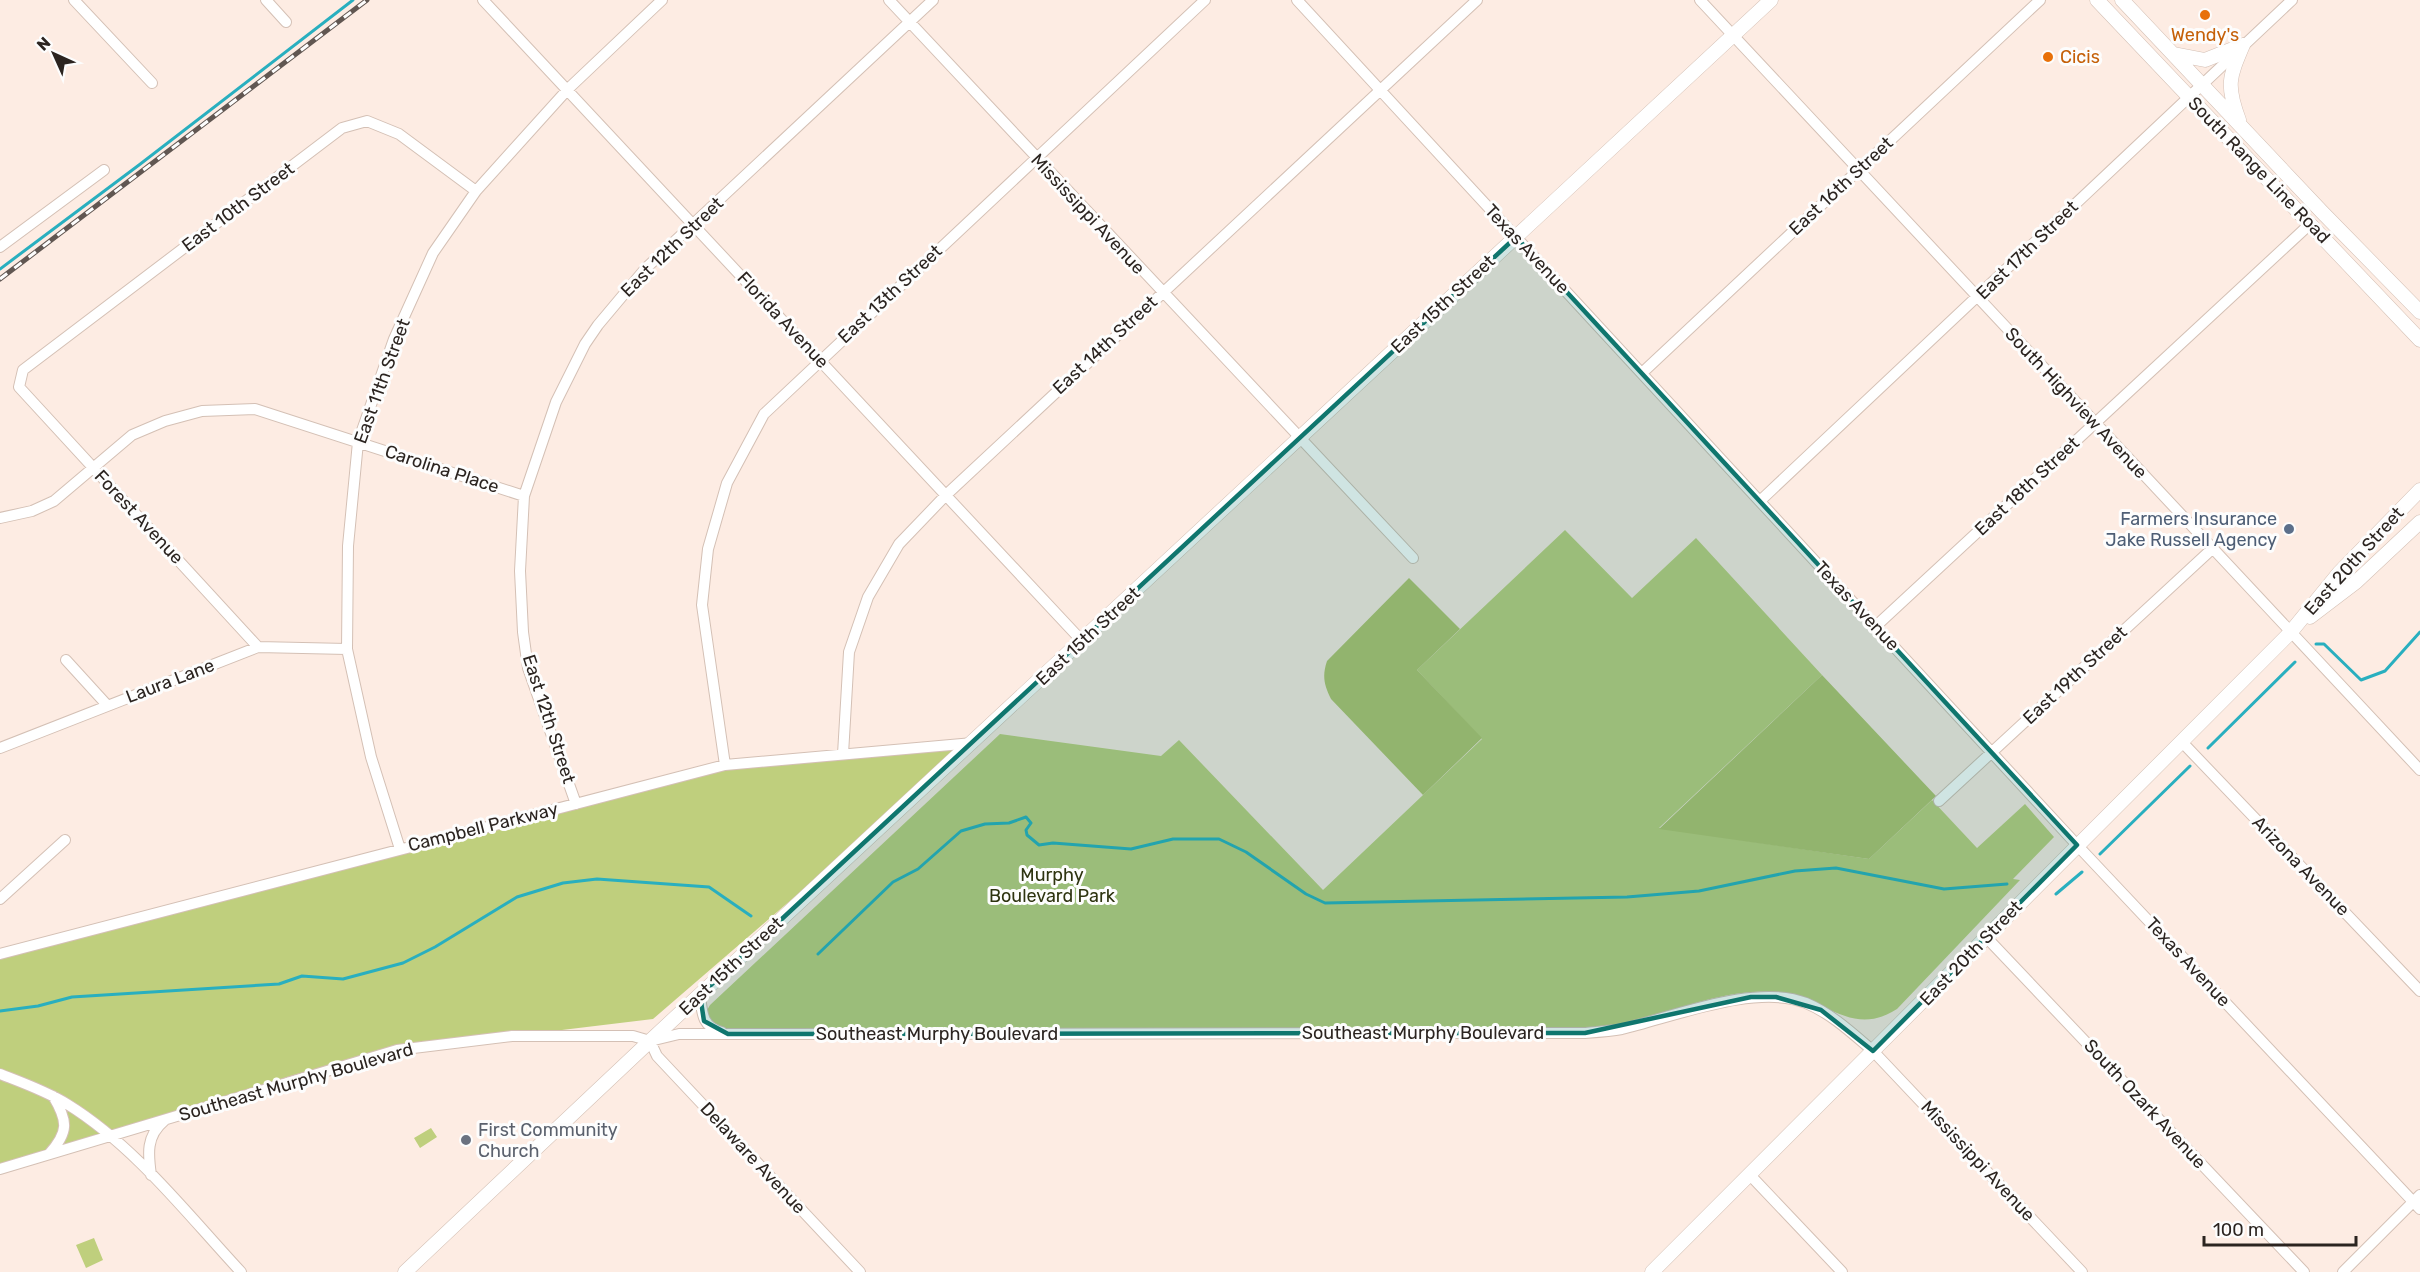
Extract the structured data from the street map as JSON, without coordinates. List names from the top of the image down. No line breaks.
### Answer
{"streets":{"main road":["South Range Line Road","East 15th Street","East 20th Street"],"street":["East 16th Street","East 10th Street","Mississippi Avenue","East 12th Street","Texas Avenue","East 17th Street","East 13th Street","Florida Avenue","East 14th Street","East 11th Street","South Highview Avenue","Carolina Place","East 18th Street","Forest Avenue","East 19th Street","Laura Lane","Campbell Parkway","Arizona Avenue","Southeast Murphy Boulevard","South Ozark Avenue","Delaware Avenue"]},"crossings":[["South Range Line Road","East 17th Street"],["South Range Line Road","East 18th Street"],["East 16th Street","Texas Avenue"],["East 16th Street","South Highview Avenue"],["East 10th Street","East 11th Street"],["East 10th Street","Forest Avenue"],["Mississippi Avenue","East 12th Street"],["Mississippi Avenue","East 13th Street"],["Mississippi Avenue","East 15th Street"],["Mississippi Avenue","East 14th Street"],["Mississippi Avenue","East 20th Street"],["Mississippi Avenue","Southeast Murphy Boulevard"],["East 12th Street","Florida Avenue"],["East 12th Street","Carolina Place"],["East 12th Street","Campbell Parkway"],["Texas Avenue","East 17th Street"],["Texas Avenue","East 15th Street"],["Texas Avenue","East 14th Street"],["Texas Avenue","East 18th Street"],["Texas Avenue","East 20th Street"],["Texas Avenue","East 19th Street"],["East 17th Street","South Highview Avenue"],["East 13th Street","Florida Avenue"],["East 13th Street","Campbell Parkway"],["East 15th Street","Florida Avenue"],["East 15th Street","South Highview Avenue"],["East 15th Street","Campbell Parkway"],["East 15th Street","Southeast Murphy Boulevard"],["East 15th Street","Delaware Avenue"],["Florida Avenue","East 14th Street"],["Florida Avenue","East 11th Street"],["East 14th Street","Campbell Parkway"],["East 11th Street","Carolina Place"],["East 11th Street","Laura Lane"],["East 11th Street","Campbell Parkway"],["South Highview Avenue","East 18th Street"],["South Highview Avenue","East 20th Street"],["South Highview Avenue","East 19th Street"],["Carolina Place","Forest Avenue"],["Forest Avenue","Laura Lane"],["East 20th Street","Arizona Avenue"],["East 20th Street","Southeast Murphy Boulevard"],["East 20th Street","South Ozark Avenue"],["Southeast Murphy Boulevard","Delaware Avenue"]],"parks":["Murphy Boulevard Park"],"places":["Wendy's","Cicis","Farmers Insurance Jake Russell Agency","First Community Church"],"scale_bar":"100 m","north":"top left"}
